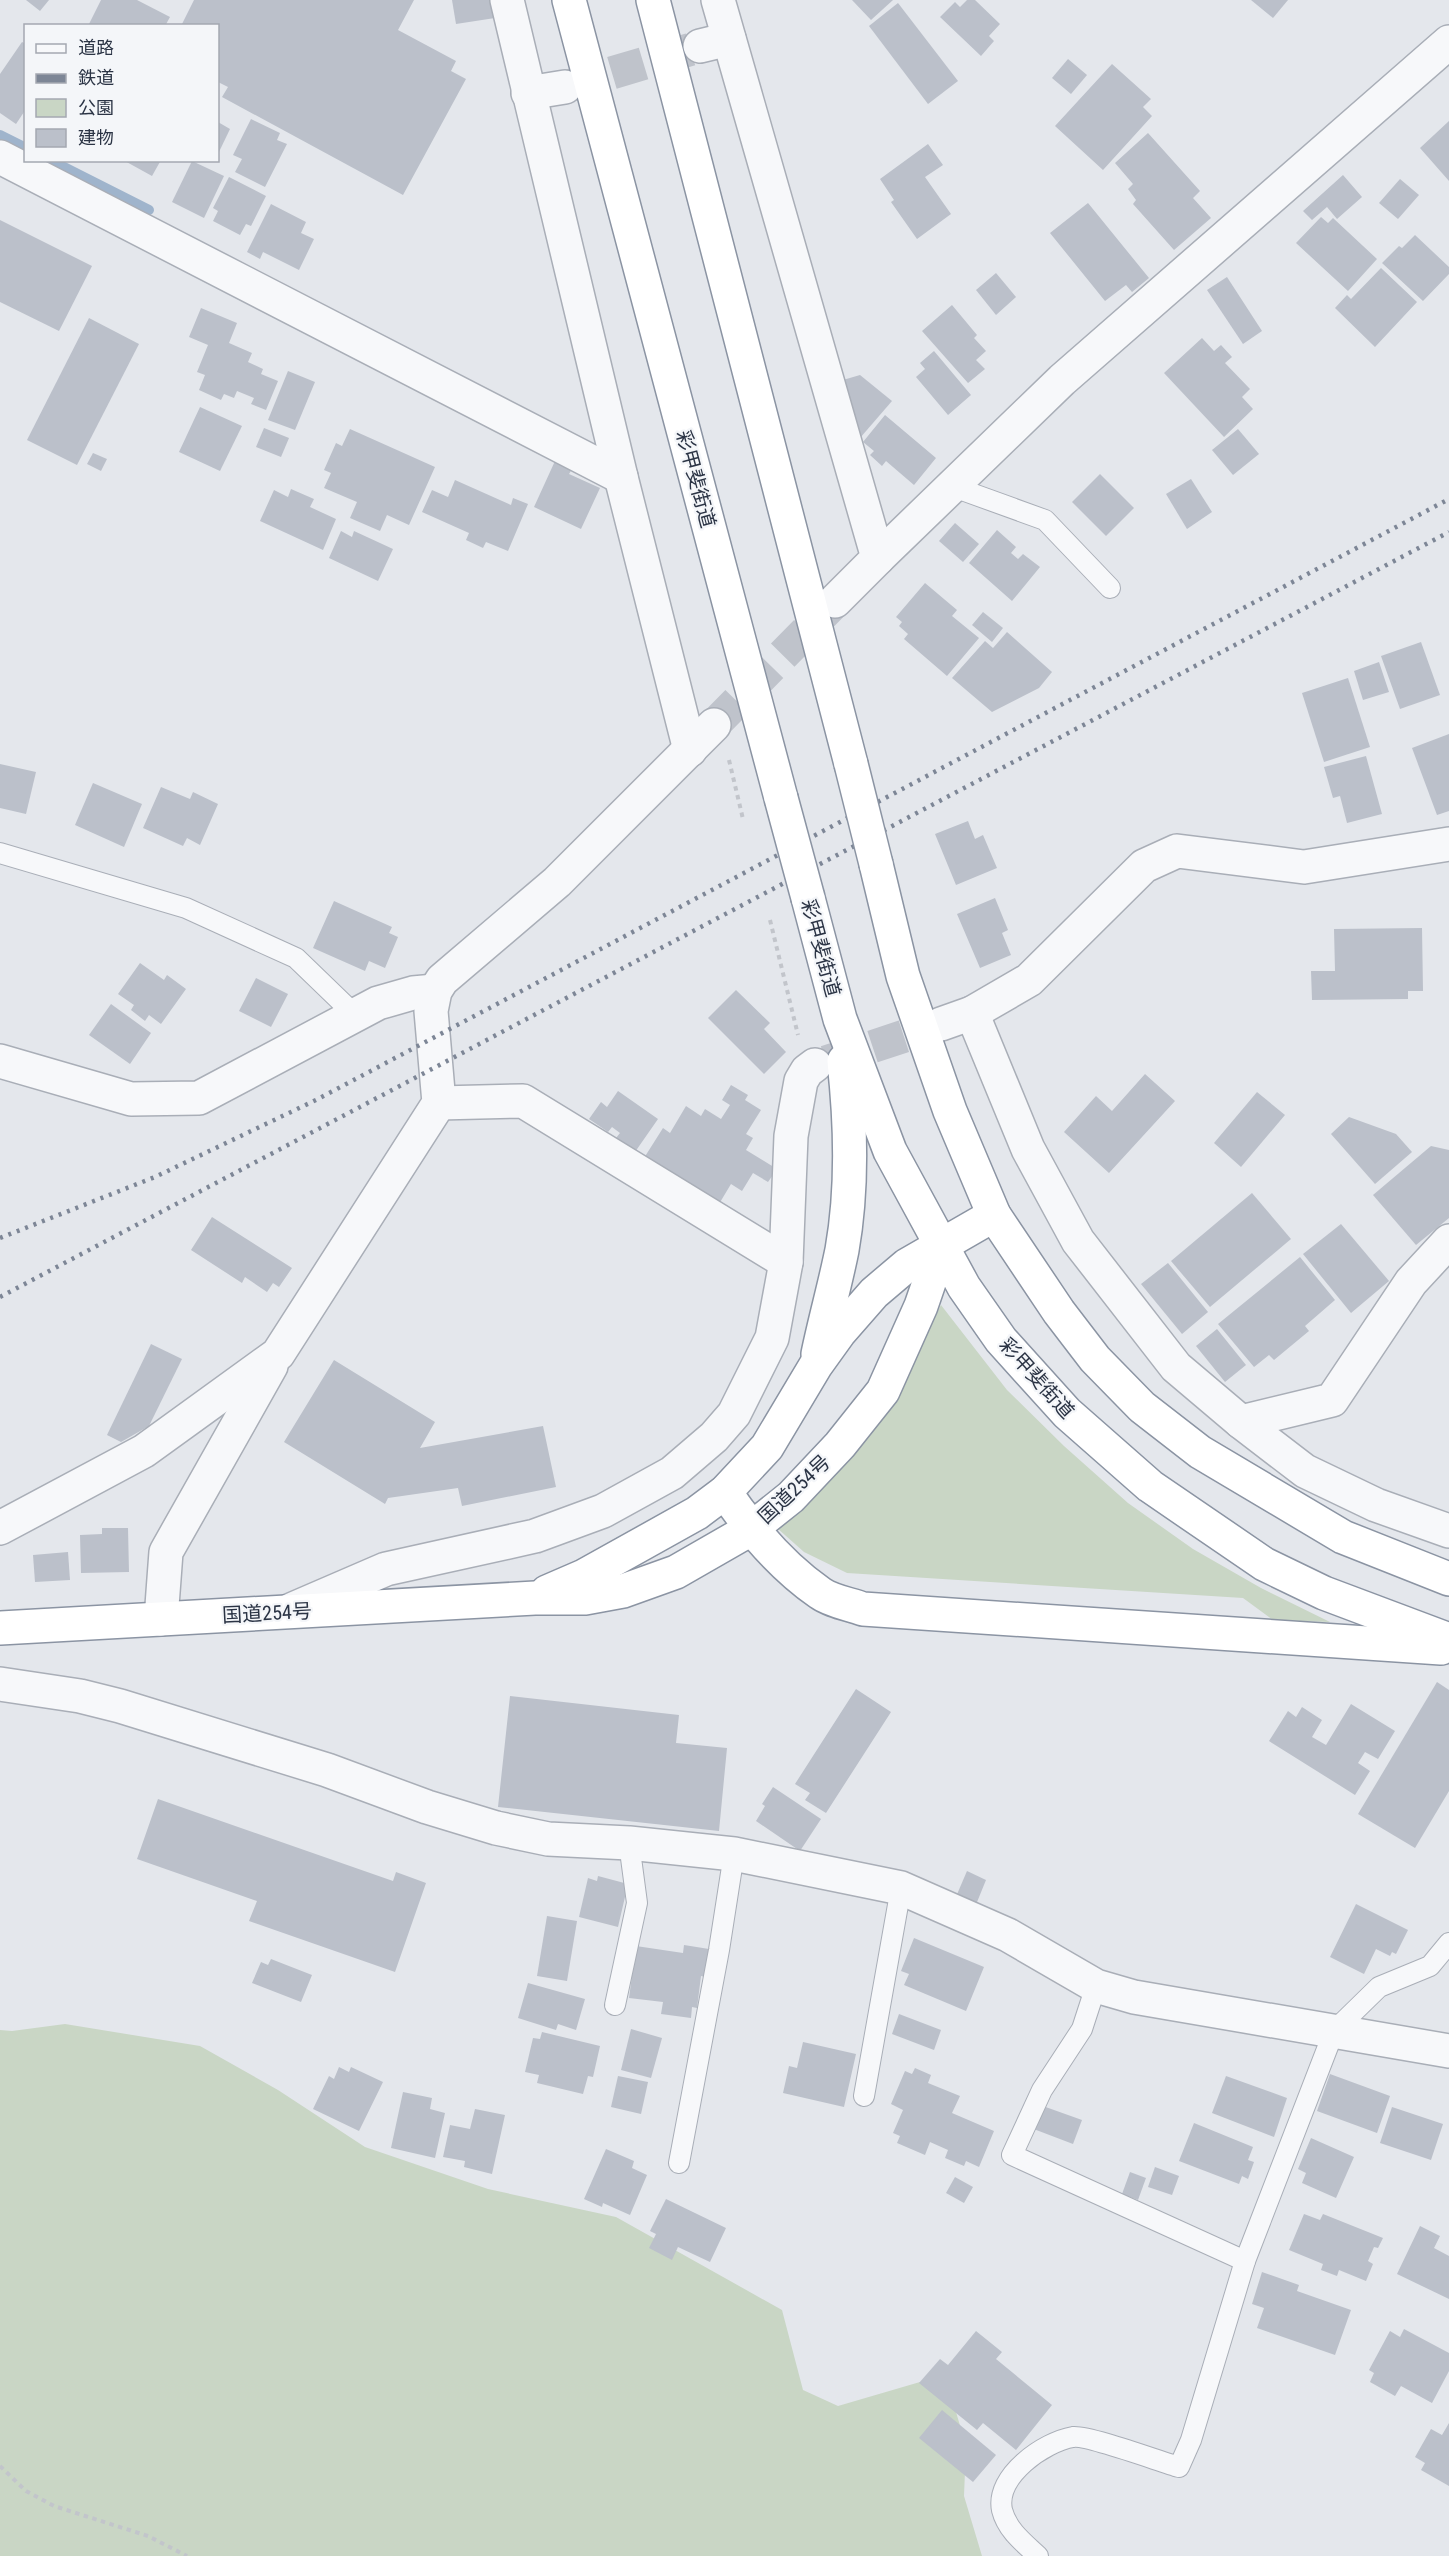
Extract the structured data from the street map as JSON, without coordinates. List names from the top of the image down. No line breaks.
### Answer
{"streets":{"highway":["彩甲斐街道","国道254号"]},"crossings":[["彩甲斐街道","国道254号"]],"legend":["道路","鉄道","公園","建物"]}
